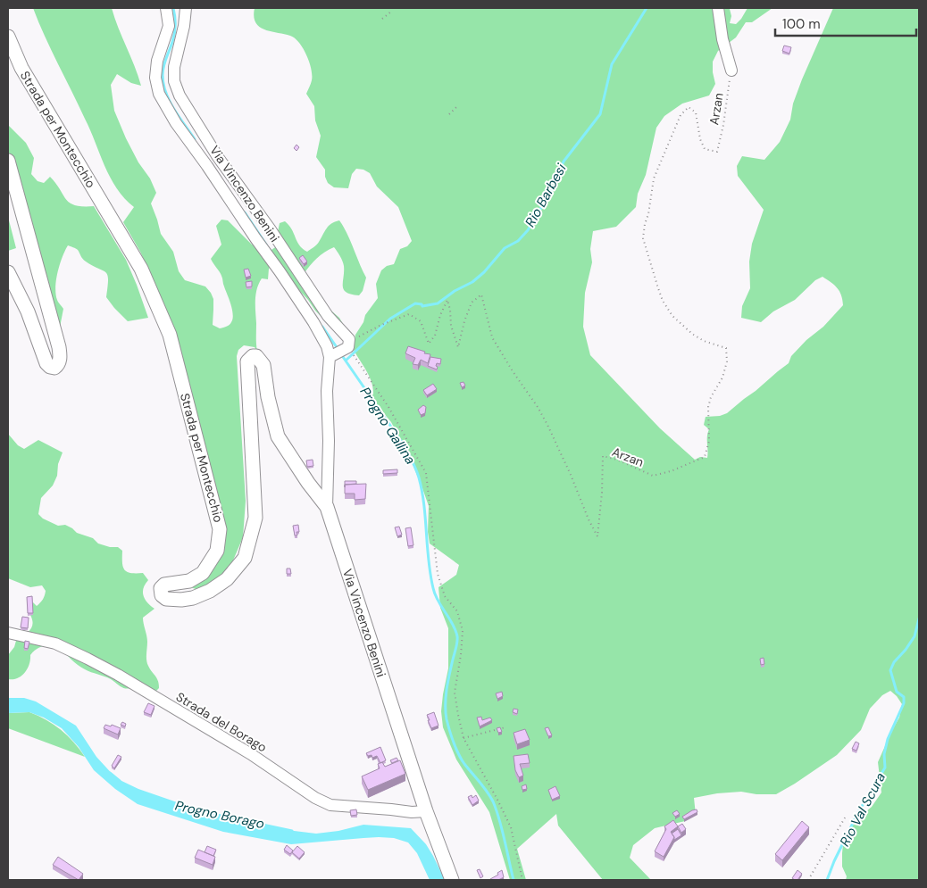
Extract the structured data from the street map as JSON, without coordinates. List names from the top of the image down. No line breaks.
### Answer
{"streets":{"street":["Strada per Montecchio","Via Vincenzo Benini","Strada del Borago"],"path":["Arzan"]},"crossings":[["Arzan","Via Vincenzo Benini"],["Strada per Montecchio","Via Vincenzo Benini"],["Via Vincenzo Benini","Strada del Borago"]],"water":["Rio Barbesi","Progno Gallina","Rio Val Scura","Progno Borago"],"scale_bar":"100 m"}
